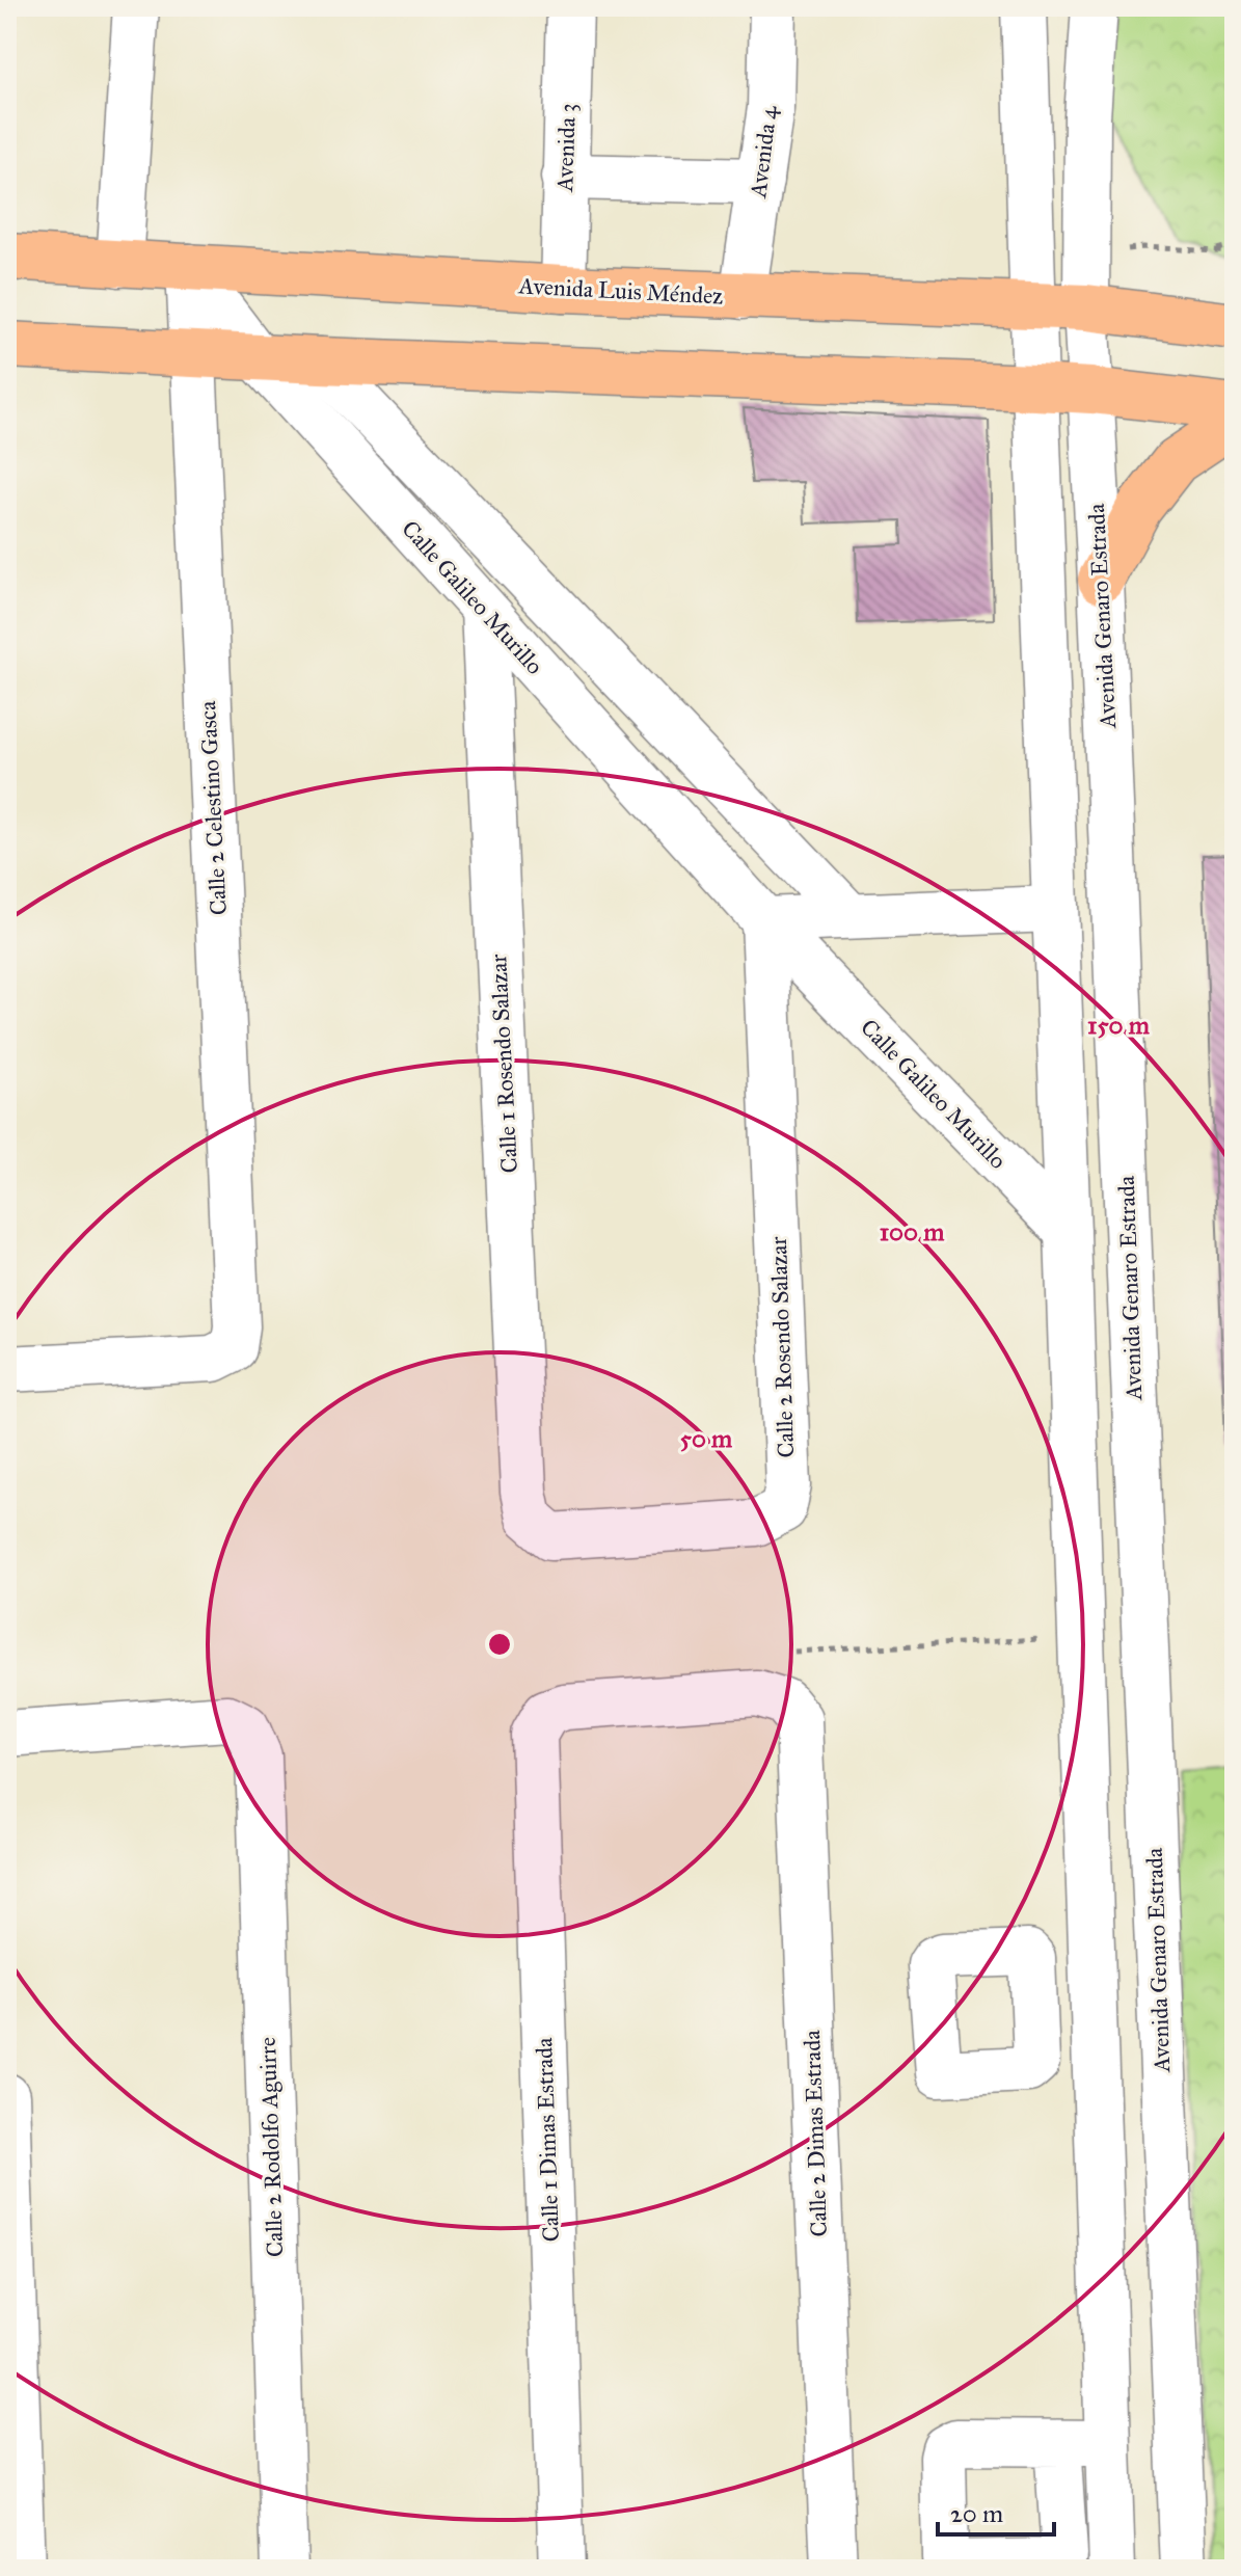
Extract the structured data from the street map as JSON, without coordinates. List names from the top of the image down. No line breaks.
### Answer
{"streets":{"main road":["Avenida Luis Méndez"],"street":["Avenida 3","Avenida 4","Calle Galileo Murillo","Avenida Genaro Estrada","Calle 2 Celestino Gasca","Calle 1 Rosendo Salazar","Calle 2 Rosendo Salazar","Calle 2 Dimas Estrada","Calle 1 Dimas Estrada","Calle 2 Rodolfo Aguirre"]},"crossings":[["Avenida 3","Avenida Luis Méndez"],["Avenida 4","Avenida Luis Méndez"],["Avenida Luis Méndez","Calle Galileo Murillo"],["Avenida Luis Méndez","Avenida Genaro Estrada"],["Avenida Luis Méndez","Calle 2 Celestino Gasca"],["Calle Galileo Murillo","Calle 2 Celestino Gasca"],["Calle Galileo Murillo","Calle 1 Rosendo Salazar"],["Calle Galileo Murillo","Calle 2 Rosendo Salazar"],["Calle 1 Rosendo Salazar","Calle 2 Rosendo Salazar"],["Calle 2 Dimas Estrada","Calle 1 Dimas Estrada"]],"scale_bar":"20 m","rings":["150 m","100 m","50 m"]}
